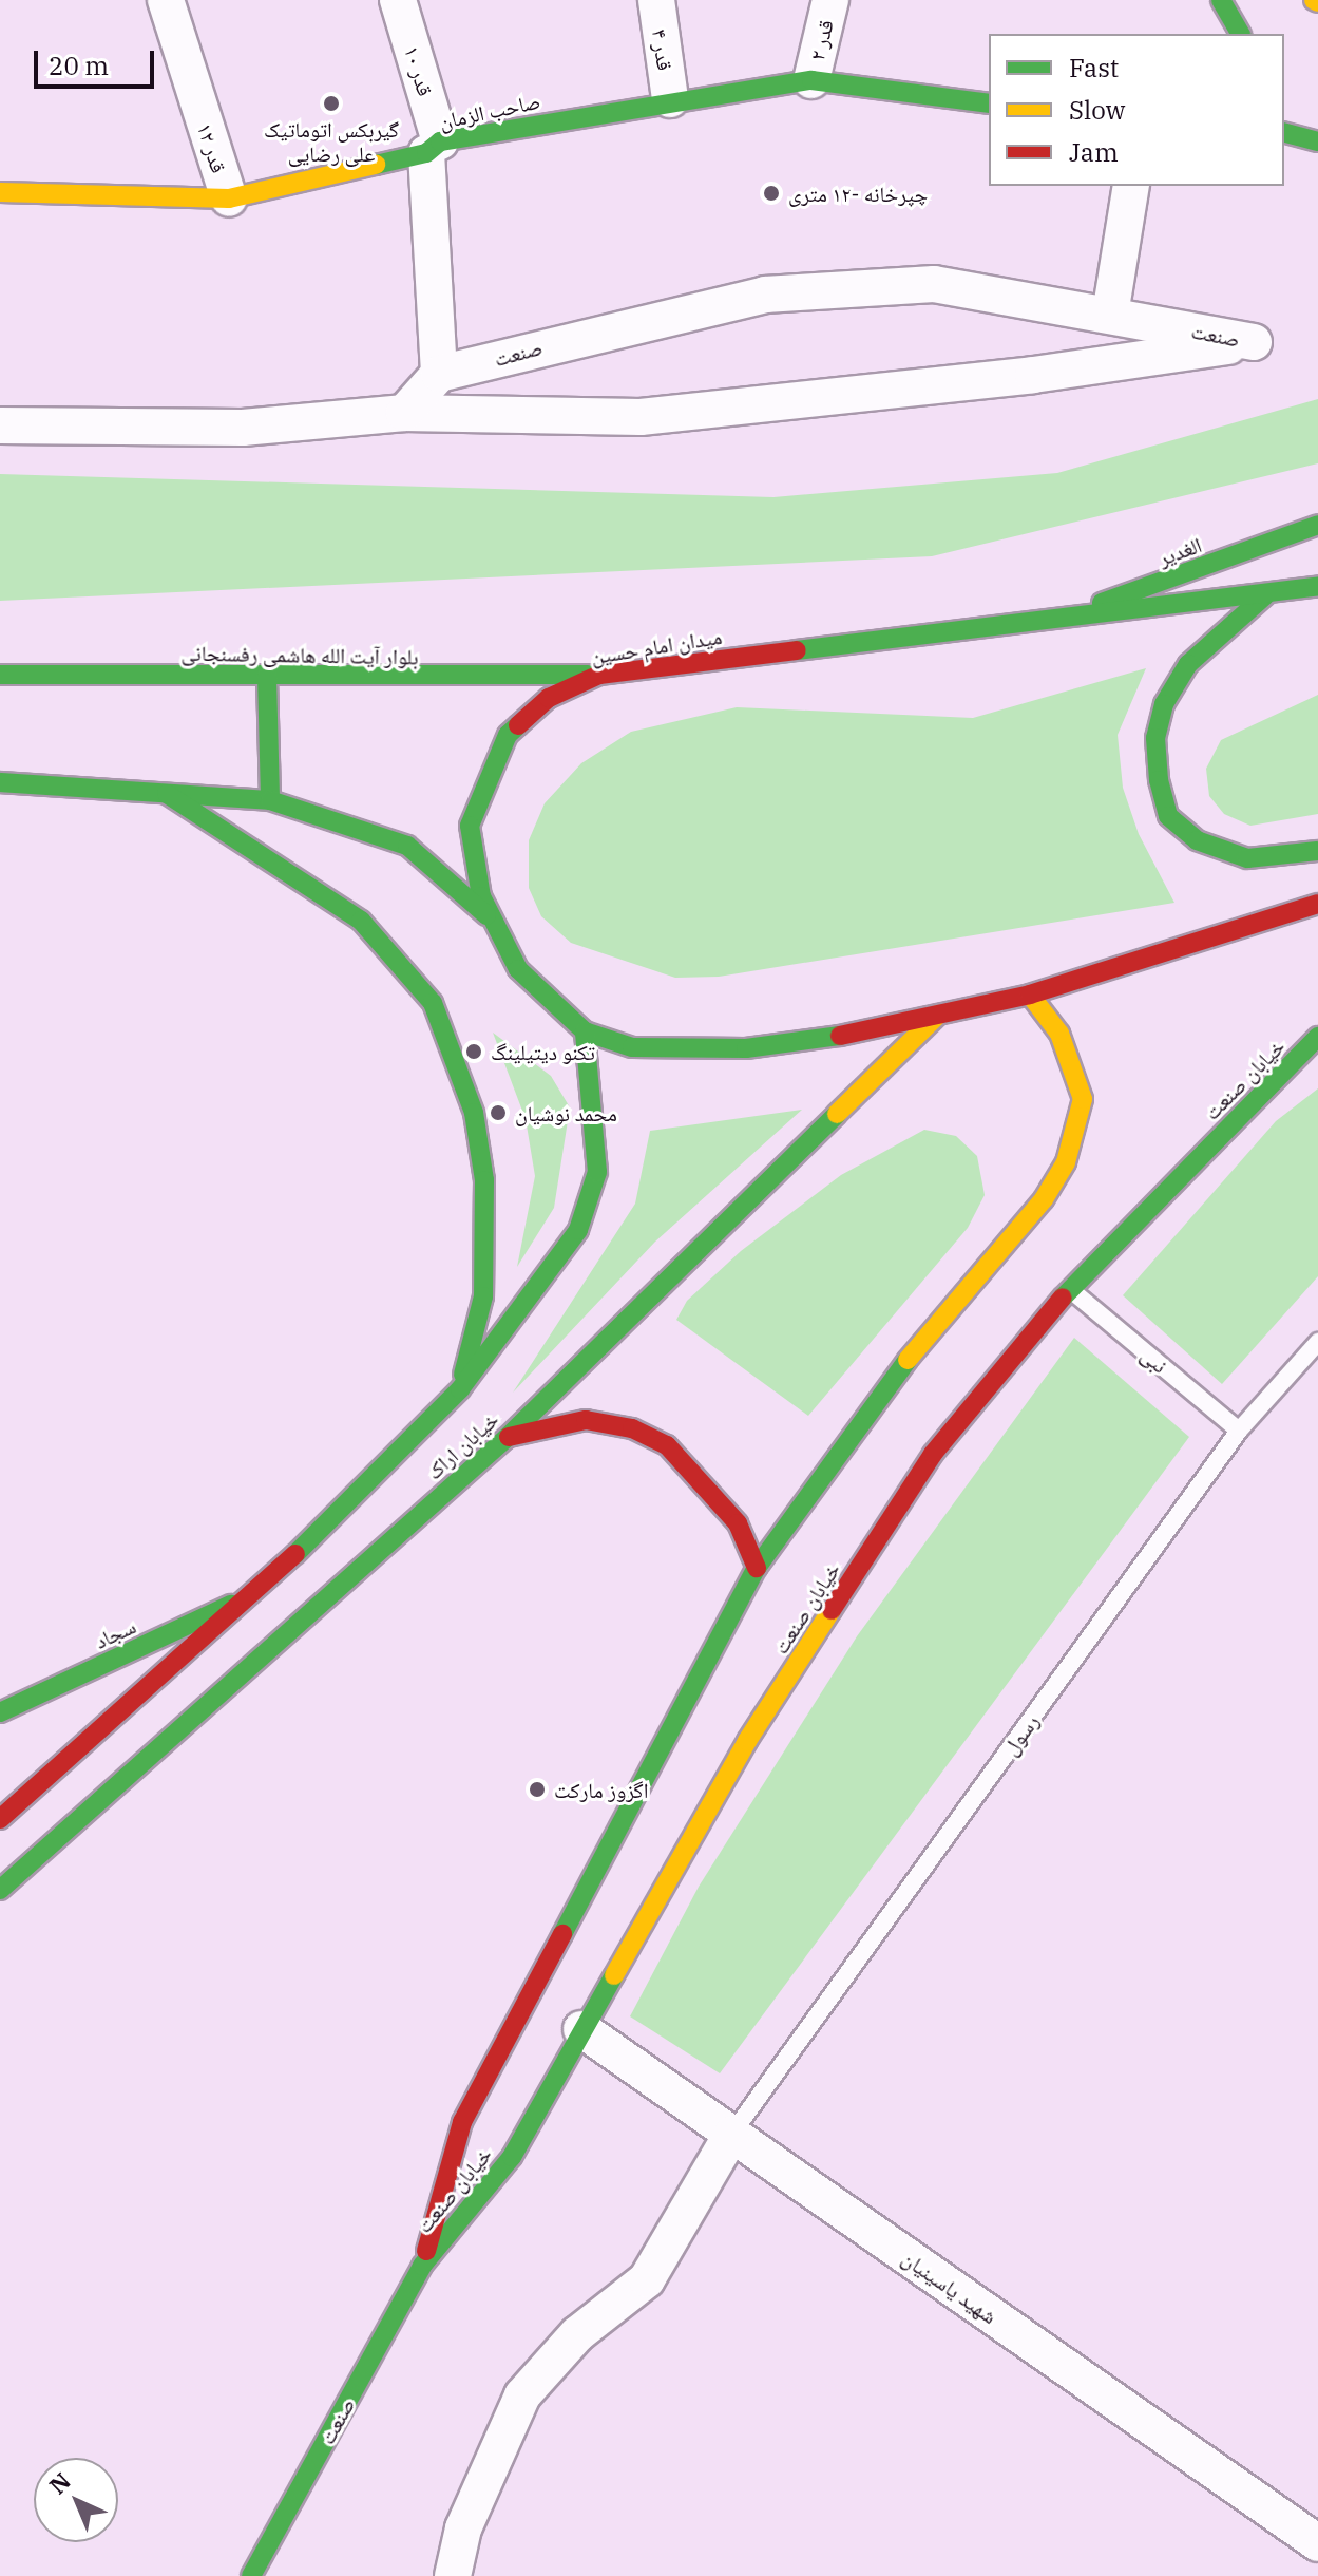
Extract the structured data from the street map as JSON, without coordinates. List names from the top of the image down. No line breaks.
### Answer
{"streets":{"main road":["صاحب الزمان","صنعت","الغدیر","میدان امام حسین","بلوار آیت الله هاشمی رفسنجانی","خیابان صنعت","خیابان اراک","سجاد"],"street":["قدر ۲","قدر ۴","قدر ۱۰","قدر ۱۲","شهید یاسینیان"],"lane":["نبی","رسول"]},"crossings":[["قدر ۲","صاحب الزمان"],["قدر ۴","صاحب الزمان"],["قدر ۱۰","صاحب الزمان"],["قدر ۱۰","صنعت"],["صاحب الزمان","قدر ۱۲"],["صنعت","خیابان صنعت"],["الغدیر","میدان امام حسین"],["میدان امام حسین","بلوار آیت الله هاشمی رفسنجانی"],["میدان امام حسین","خیابان صنعت"],["میدان امام حسین","خیابان اراک"],["خیابان صنعت","نبی"],["خیابان صنعت","شهید یاسینیان"],["نبی","رسول"],["خیابان اراک","سجاد"],["رسول","شهید یاسینیان"]],"places":["گیربکس اتوماتیک علی رضایی","چپرخانه -١٢ مترى","تکنو دیتیلینگ","محمد نوشیان","اگزوز مارکت"],"legend":["Fast","Slow","Jam"],"scale_bar":"20 m","north":"top left"}
